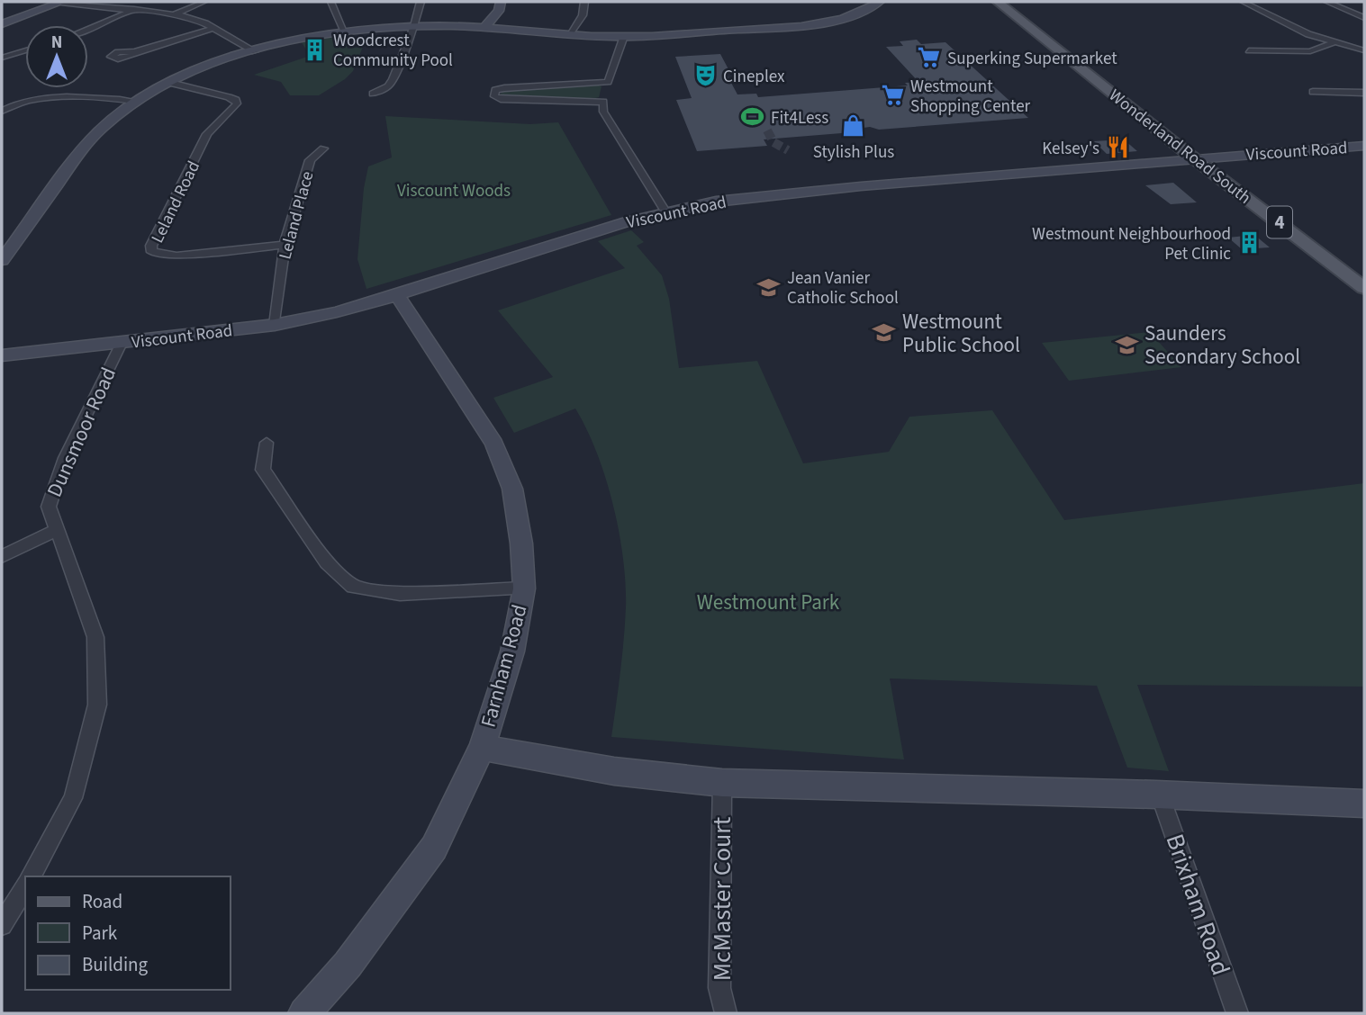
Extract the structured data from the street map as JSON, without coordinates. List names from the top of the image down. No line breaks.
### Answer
{"streets":{"main road":["Wonderland Road South","4"],"street":["Viscount Road","Leland Road","Leland Place","Dunsmoor Road","Farnham Road","McMaster Court","Brixham Road"]},"crossings":[["Wonderland Road South","Viscount Road"],["Viscount Road","Leland Place"],["Viscount Road","Dunsmoor Road"],["Viscount Road","Farnham Road"],["Leland Road","Leland Place"]],"parks":["Viscount Woods","Westmount Park"],"places":{"building":["Woodcrest Community Pool","Westmount Neighbourhood Pet Clinic"],"supermarket":["Superking Supermarket","Westmount Shopping Center"],"theatre":["Cineplex"],"sports":["Fit4Less"],"shop":["Stylish Plus"],"restaurant":["Kelsey's"],"school or university":["Jean Vanier Catholic School","Westmount Public School","Saunders Secondary School"]},"legend":["Road","Park","Building"],"north":"top"}
